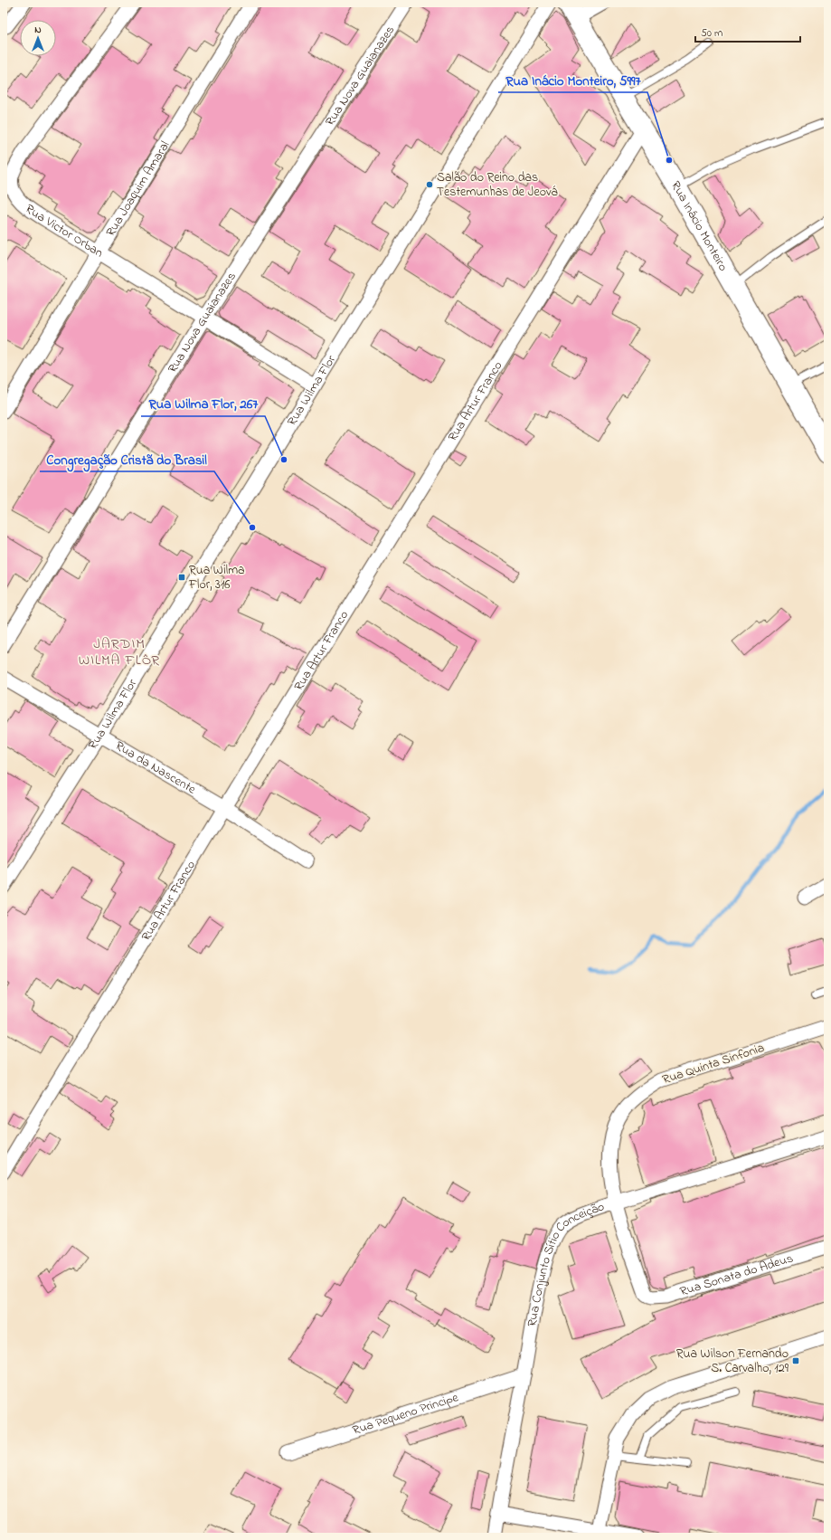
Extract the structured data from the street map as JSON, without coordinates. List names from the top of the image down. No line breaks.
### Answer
{"streets":{"street":["Rua Nova Guaianazes","Rua Joaquim Amaral","Rua Inácio Monteiro","Rua Victor Orban","Rua Wilma Flor","Rua Artur Franco","Rua da Nascente","Rua Quinta Sinfonia","Rua Conjunto Sítio Conceição","Rua Sonata do Adeus","Rua Pequeno Principe"]},"crossings":[["Rua Nova Guaianazes","Rua Victor Orban"],["Rua Joaquim Amaral","Rua Victor Orban"],["Rua Inácio Monteiro","Rua Artur Franco"],["Rua Victor Orban","Rua Wilma Flor"],["Rua Wilma Flor","Rua da Nascente"],["Rua Artur Franco","Rua da Nascente"],["Rua Quinta Sinfonia","Rua Conjunto Sítio Conceição"],["Rua Quinta Sinfonia","Rua Sonata do Adeus"],["Rua Conjunto Sítio Conceição","Rua Pequeno Principe"]],"districts":["JARDIM WILMA FLÔR"],"places":{"other":["Rua Inácio Monteiro, 5997","Salão do Reino das Testemunhas de Jeová","Rua Wilma Flor, 267","Congregação Cristã do Brasil"],"transit":["Rua Wilma Flor, 316","Rua Wilson Fernando S. Carvalho, 129"]},"scale_bar":"50 m","north":"top"}
